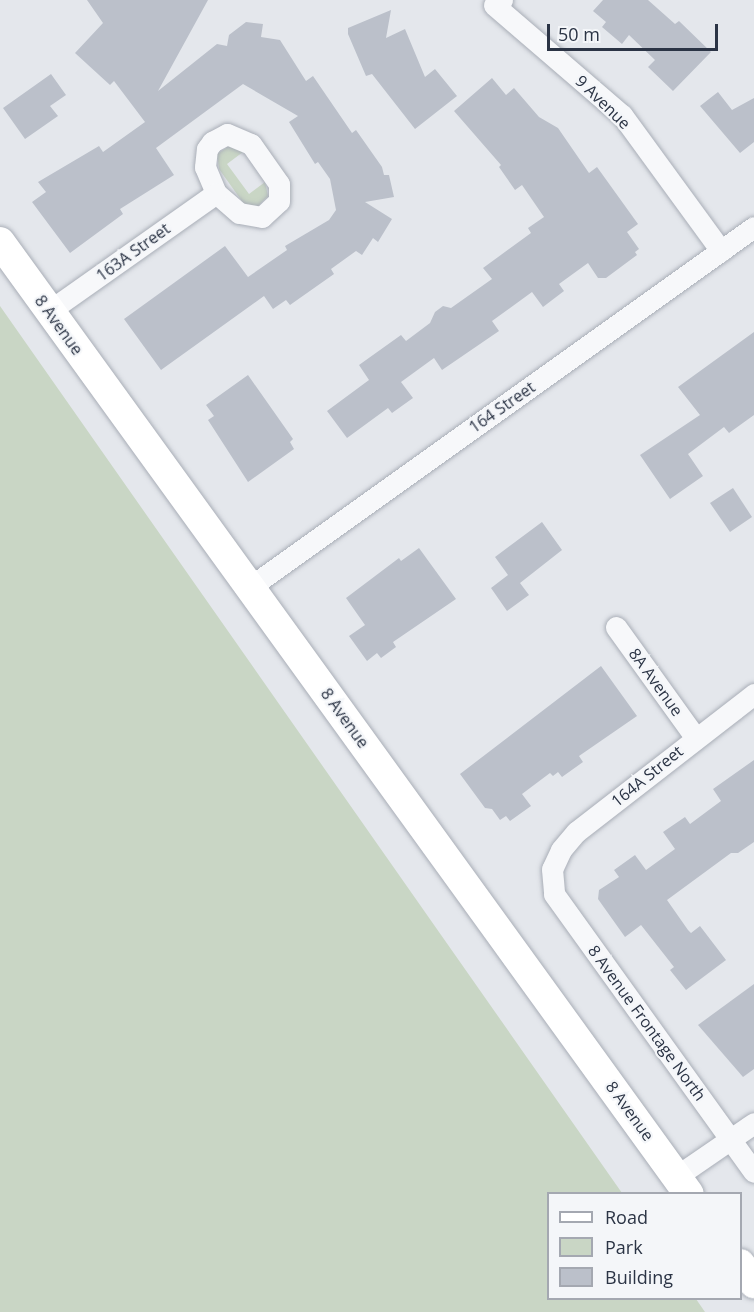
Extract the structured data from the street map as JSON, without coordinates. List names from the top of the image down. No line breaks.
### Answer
{"streets":{"main road":["8 Avenue"],"street":["9 Avenue","163A Street","164 Street","8A Avenue","164A Street","8 Avenue Frontage North"]},"crossings":[["9 Avenue","164 Street"],["163A Street","8 Avenue"],["8 Avenue","164 Street"],["8A Avenue","164A Street"],["164A Street","8 Avenue Frontage North"]],"legend":["Road","Park","Building"],"scale_bar":"50 m"}
